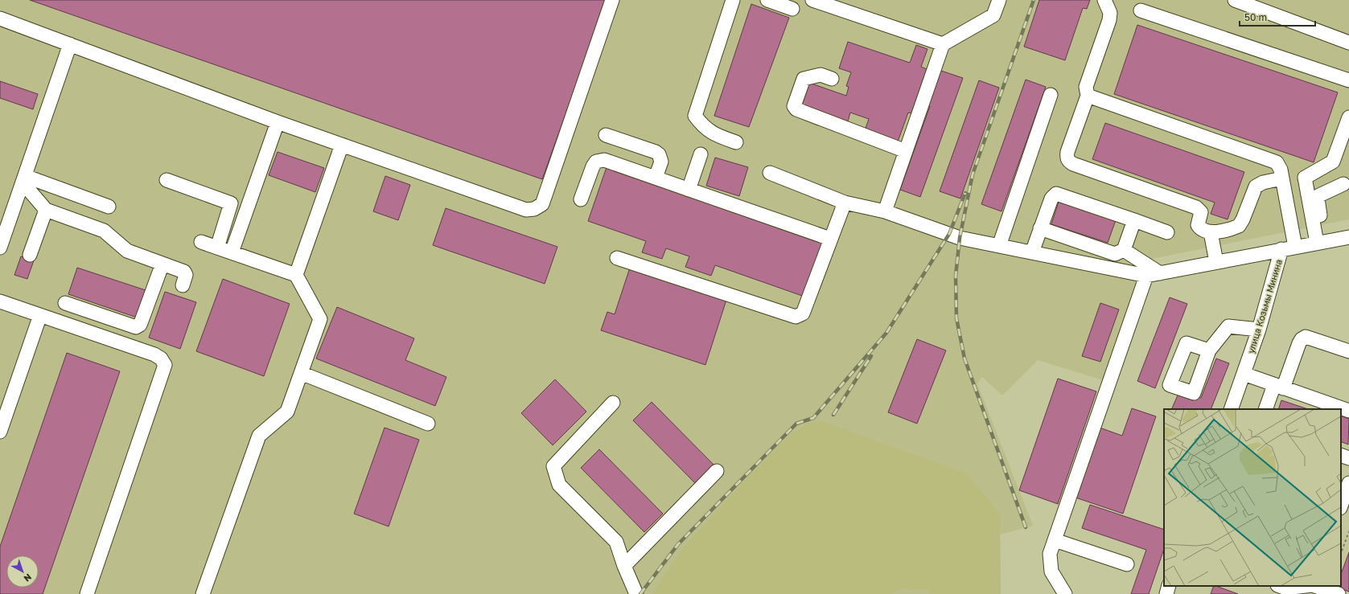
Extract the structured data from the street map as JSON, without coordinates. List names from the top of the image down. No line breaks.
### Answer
{"streets":{"street":["улица Козьмы Минина"]},"scale_bar":"50 m","north":"bottom right"}
